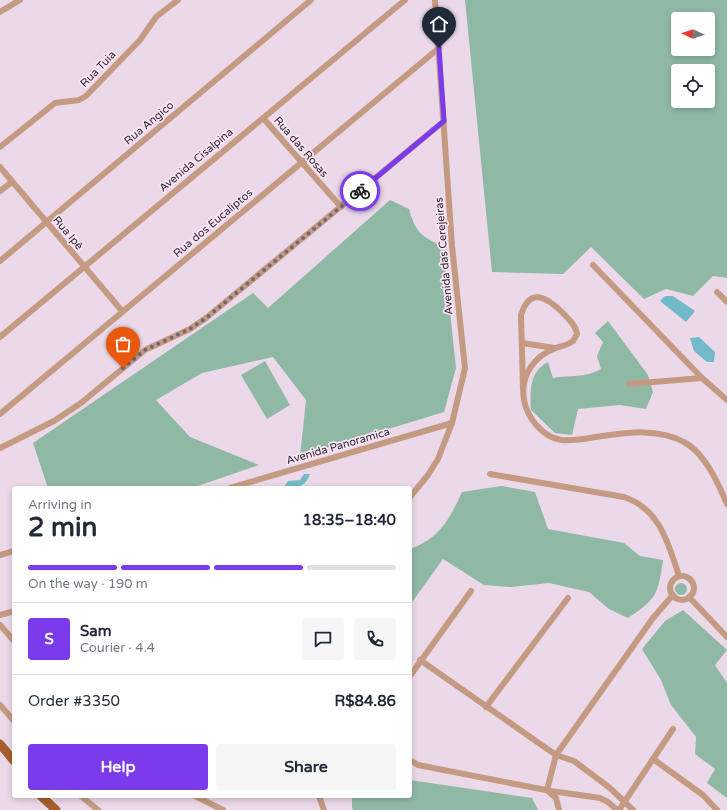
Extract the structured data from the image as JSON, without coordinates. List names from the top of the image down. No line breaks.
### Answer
{"streets":{"street":["Rua Tuia","Rua Angico","Rua das Rosas","Avenida Cisalpina","Rua dos Eucaliptos","Rua Ipê","Avenida das Cerejeiras","Avenida Panoramica"]},"crossings":[["Rua Angico","Rua Ipê"],["Rua das Rosas","Avenida Cisalpina"],["Rua das Rosas","Rua dos Eucaliptos"],["Avenida Cisalpina","Rua Ipê"],["Rua dos Eucaliptos","Rua Ipê"],["Rua dos Eucaliptos","Avenida das Cerejeiras"],["Avenida das Cerejeiras","Avenida Panoramica"]],"north":"left","page":{"heading":["2 min","Arriving in","18:35–18:40"],"panel":["Sam","Courier · 4.4","Order #3350","R$84.86"],"bar":"On the way · 190 m","round":"S","buttons":["Help","Share"]}}
